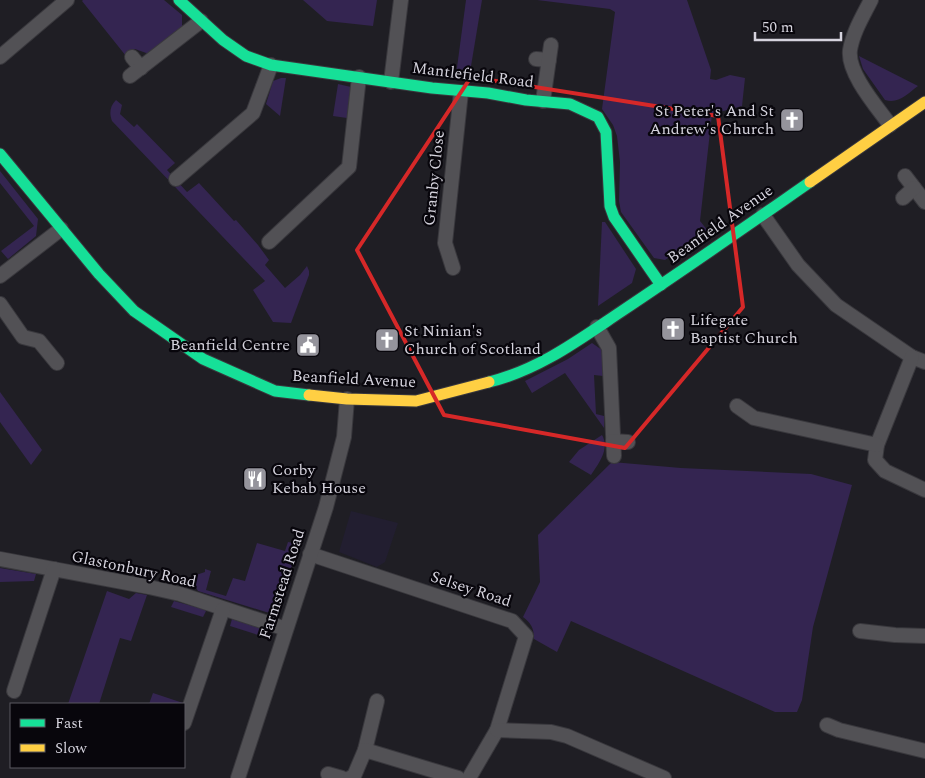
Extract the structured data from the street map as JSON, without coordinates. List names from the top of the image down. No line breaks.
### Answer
{"streets":{"street":["Mantlefield Road","Granby Close","Beanfield Avenue","Glastonbury Road","Farmstead Road","Selsey Road"]},"crossings":[["Mantlefield Road","Granby Close"],["Mantlefield Road","Beanfield Avenue"],["Beanfield Avenue","Farmstead Road"],["Glastonbury Road","Farmstead Road"],["Farmstead Road","Selsey Road"]],"places":{"church":["St Peter's And St Andrew's Church","Lifegate Baptist Church","St Ninian's Church of Scotland"],"public building":["Beanfield Centre"],"restaurant":["Corby Kebab House"]},"legend":["Fast","Slow"],"scale_bar":"50 m"}
